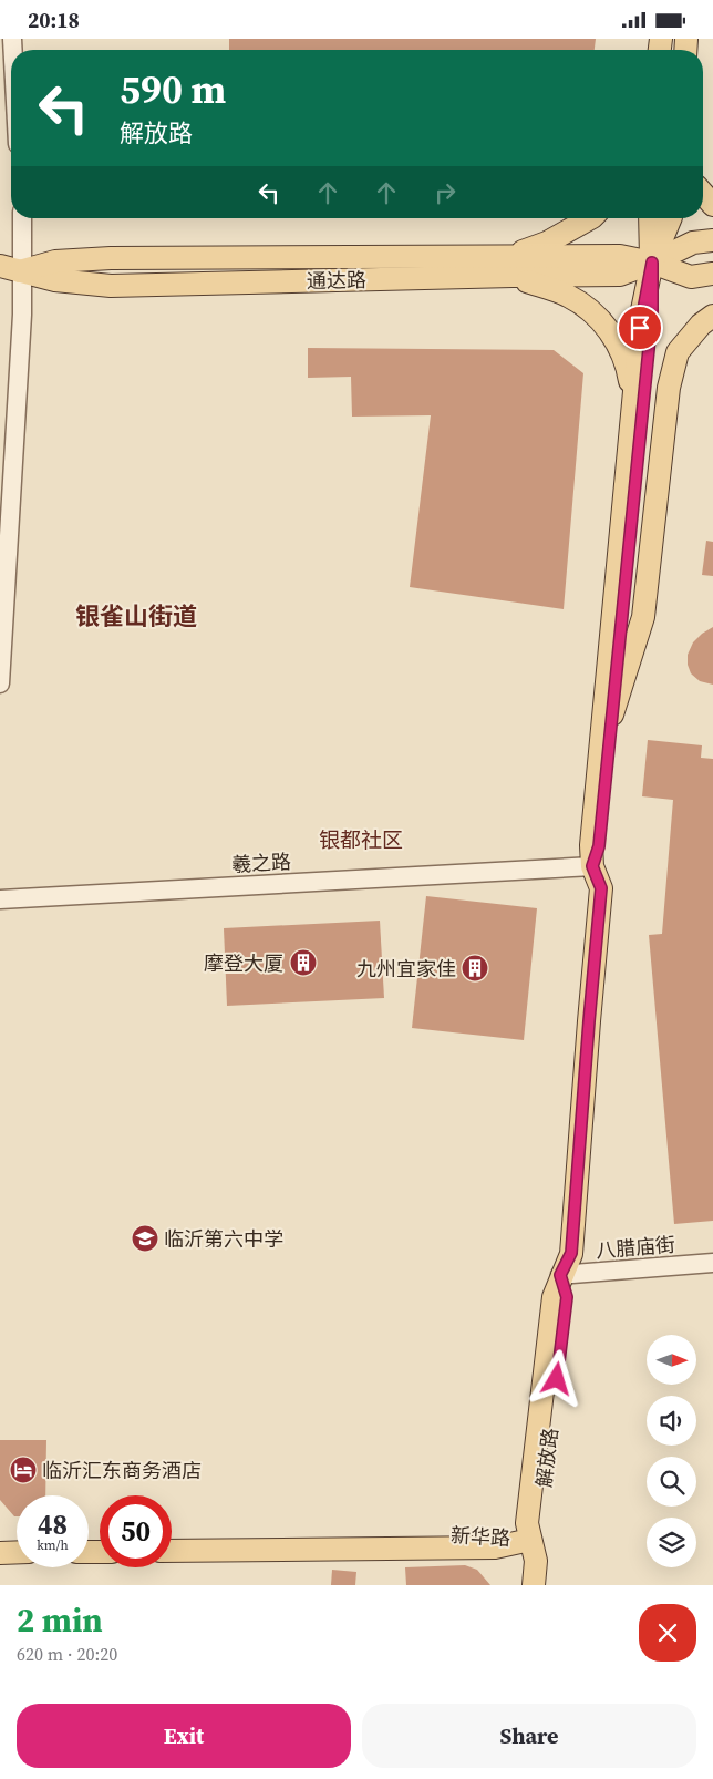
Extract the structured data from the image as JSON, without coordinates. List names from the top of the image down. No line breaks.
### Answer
{"streets":{"main road":["通达路","解放路","新华路"],"street":["羲之路","八腊庙街"]},"crossings":[["八腊庙街","解放路"],["解放路","新华路"]],"districts":["银雀山街道","银都社区"],"places":{"building":["摩登大厦","九州宜家佳"],"school or university":["临沂第六中学"],"hotel":["临沂汇东商务酒店"]},"north":"right","page":{"status":"20:18","turn":["590 m","解放路"],"speed":"48 km/h","limit":"50","heading":["2 min","620 m · 20:20"],"buttons":["Exit","Share"]}}
